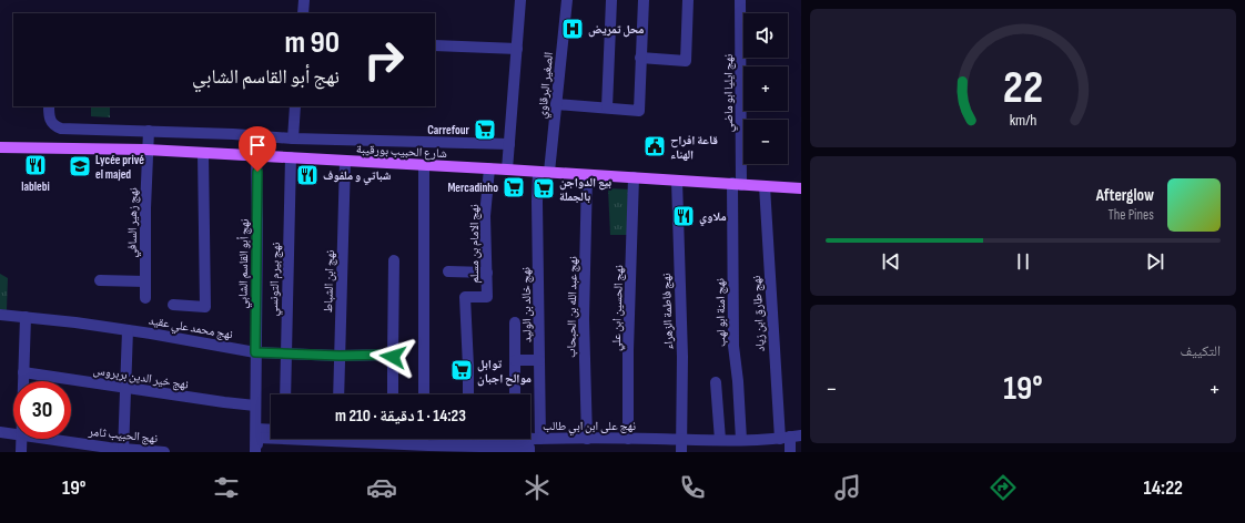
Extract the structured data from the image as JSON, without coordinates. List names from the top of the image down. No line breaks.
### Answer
{"streets":{"main road":["شارع الحبيب بورقيبة"],"street":["الصغير البرقاوي","نهج ايليا ابو ماضي","نهج زهير السافي","نهج الامام بن مسلم","نهج أبو القاسم الشابي","نهج بيرم التونسي","نهج ابن الشباط","نهج خالد بن الوليد","نهج عبد الله بن الحبحاب","نهج الحسين ابن علي","نهج فاطمة الزهراء","نهج امنة ابو لهب","نهج طارق ابن زياد","نهج محمد علي عقيد","نهج خير الدين بربروس","نهج على ابن ابي طالب","نهج الحبيب ثامر"]},"crossings":[["الصغير البرقاوي","شارع الحبيب بورقيبة"],["الصغير البرقاوي","نهج خالد بن الوليد"],["نهج ايليا ابو ماضي","شارع الحبيب بورقيبة"],["نهج ايليا ابو ماضي","نهج امنة ابو لهب"],["شارع الحبيب بورقيبة","نهج زهير السافي"],["شارع الحبيب بورقيبة","نهج الامام بن مسلم"],["شارع الحبيب بورقيبة","نهج أبو القاسم الشابي"],["شارع الحبيب بورقيبة","نهج بيرم التونسي"],["شارع الحبيب بورقيبة","نهج ابن الشباط"],["شارع الحبيب بورقيبة","نهج خالد بن الوليد"],["شارع الحبيب بورقيبة","نهج عبد الله بن الحبحاب"],["شارع الحبيب بورقيبة","نهج الحسين ابن علي"],["شارع الحبيب بورقيبة","نهج فاطمة الزهراء"],["شارع الحبيب بورقيبة","نهج امنة ابو لهب"],["شارع الحبيب بورقيبة","نهج طارق ابن زياد"],["نهج أبو القاسم الشابي","نهج محمد علي عقيد"],["نهج أبو القاسم الشابي","نهج خير الدين بربروس"],["نهج بيرم التونسي","نهج محمد علي عقيد"],["نهج ابن الشباط","نهج محمد علي عقيد"],["نهج خالد بن الوليد","نهج على ابن ابي طالب"],["نهج عبد الله بن الحبحاب","نهج على ابن ابي طالب"],["نهج الحسين ابن علي","نهج على ابن ابي طالب"],["نهج فاطمة الزهراء","نهج على ابن ابي طالب"],["نهج امنة ابو لهب","نهج على ابن ابي طالب"],["نهج طارق ابن زياد","نهج على ابن ابي طالب"]],"places":{"hospital":["محل تمريض"],"supermarket":["Carrefour","Mercadinho","بيع الدواجن بالجملة","توابل موالح اجبان"],"public building":["قاعة افراح الهناء"],"restaurant":["lablebi","شباتي و ملفوف","ملاوي"],"school or university":["Lycée privé el majed"]},"page":{"map_buttons":["+","−"],"turn":["90 m","نهج أبو القاسم الشابي"],"song":["Afterglow","The Pines"],"tile":"التكييف","heat":["−","19°","+"],"limit":"30","trip":"14:23 · 1 دقيقة · 210 m","tabs":["14:22","19°"],"gauge":["22","km/h"]}}
